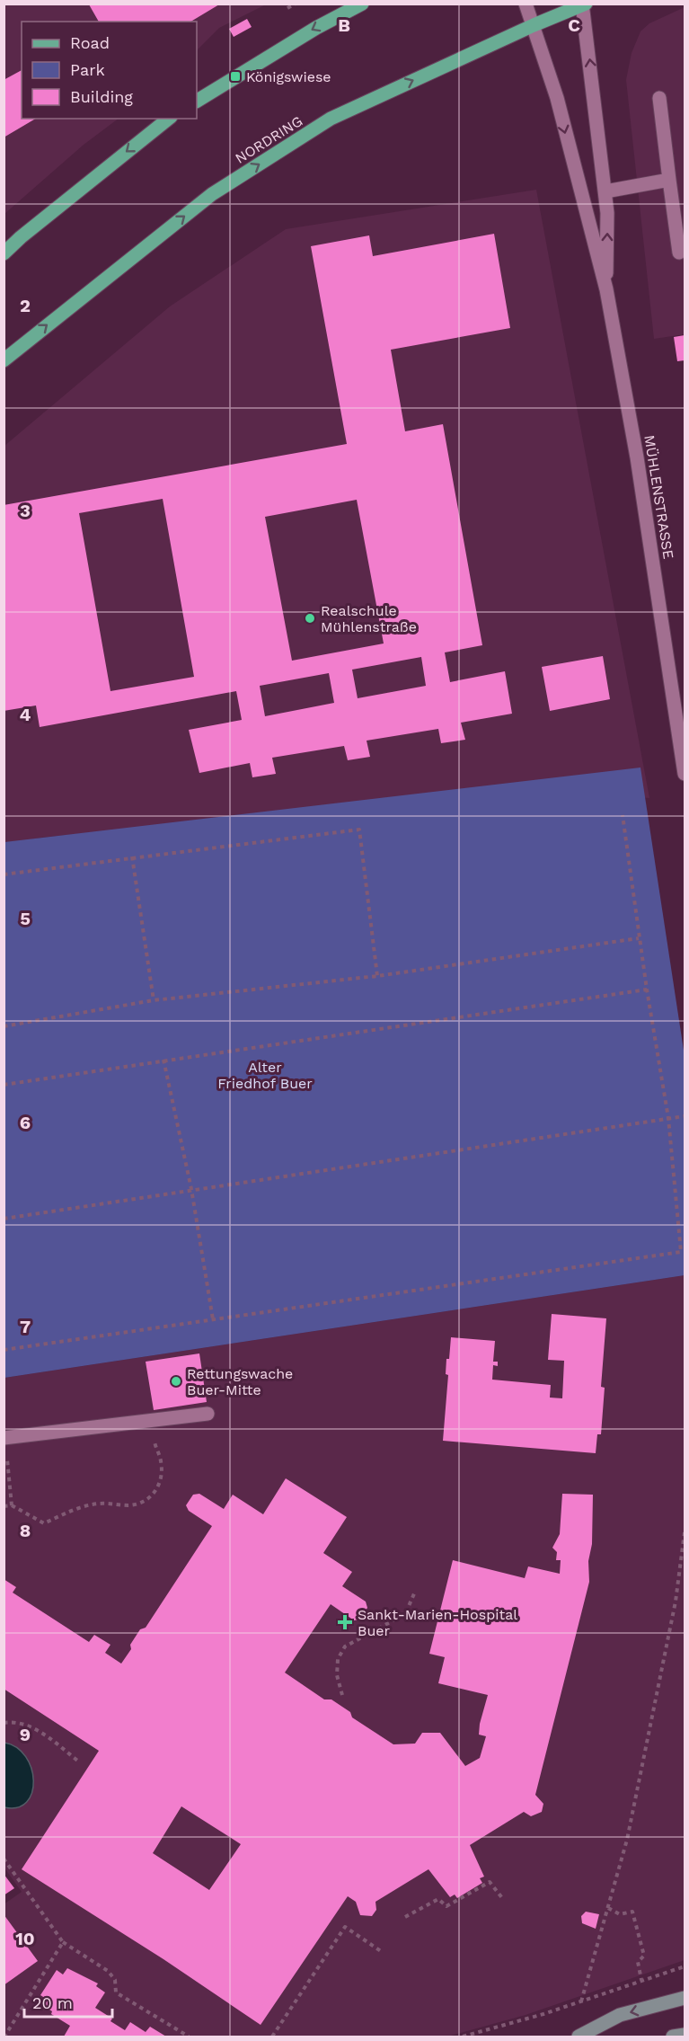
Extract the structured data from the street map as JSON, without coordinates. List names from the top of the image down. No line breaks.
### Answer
{"streets":{"main road":["NORDRING"],"street":["MÜHLENSTRASSE"]},"crossings":[["NORDRING","MÜHLENSTRASSE"]],"parks":["Alter Friedhof Buer"],"places":{"transit":["Königswiese"],"other":["Realschule Mühlenstraße","Rettungswache Buer-Mitte"],"health":["Sankt-Marien-Hospital Buer"]},"legend":["Road","Park","Building"],"scale_bar":"20 m","grid":{"columns":["B","C"],"rows":["2","3","4","5","6","7","8","9","10"]}}
